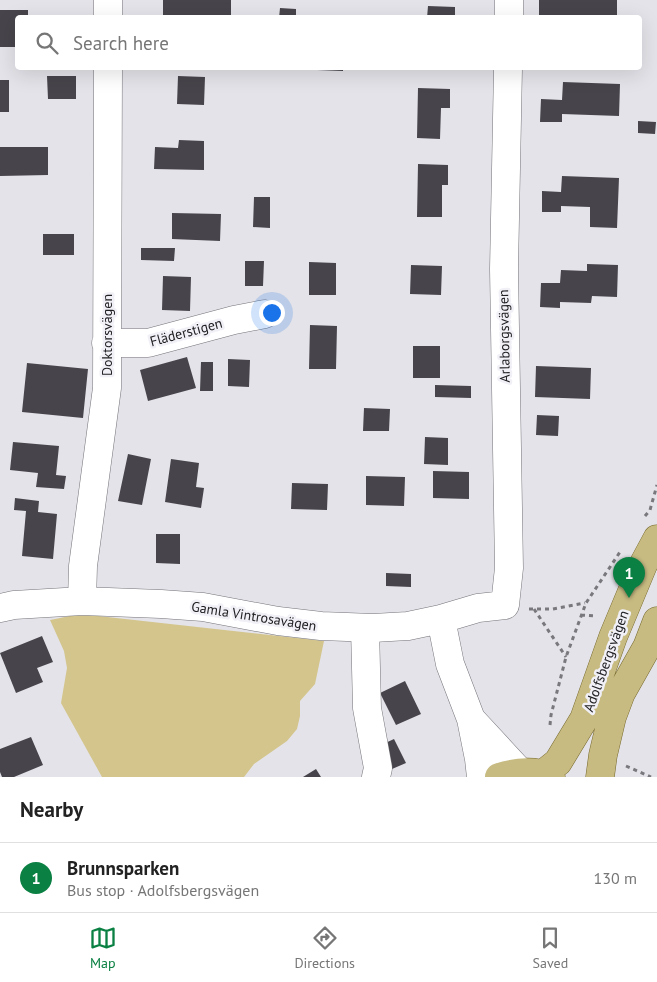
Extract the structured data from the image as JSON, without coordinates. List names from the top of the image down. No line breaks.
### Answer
{"streets":{"main road":["Adolfsbergsvägen"],"street":["Fläderstigen","Doktorsvägen","Arlaborgsvägen","Gamla Vintrosavägen"]},"crossings":[["Fläderstigen","Doktorsvägen"],["Doktorsvägen","Gamla Vintrosavägen"],["Arlaborgsvägen","Gamla Vintrosavägen"]],"page":{"search":"Search here","pins":"1","heading":"Nearby","list":[{"mark":"1","name":"Brunnsparken","note":"Bus stop · Adolfsbergsvägen","value":"130 m"}],"nav":["Map","Directions","Saved"]}}
